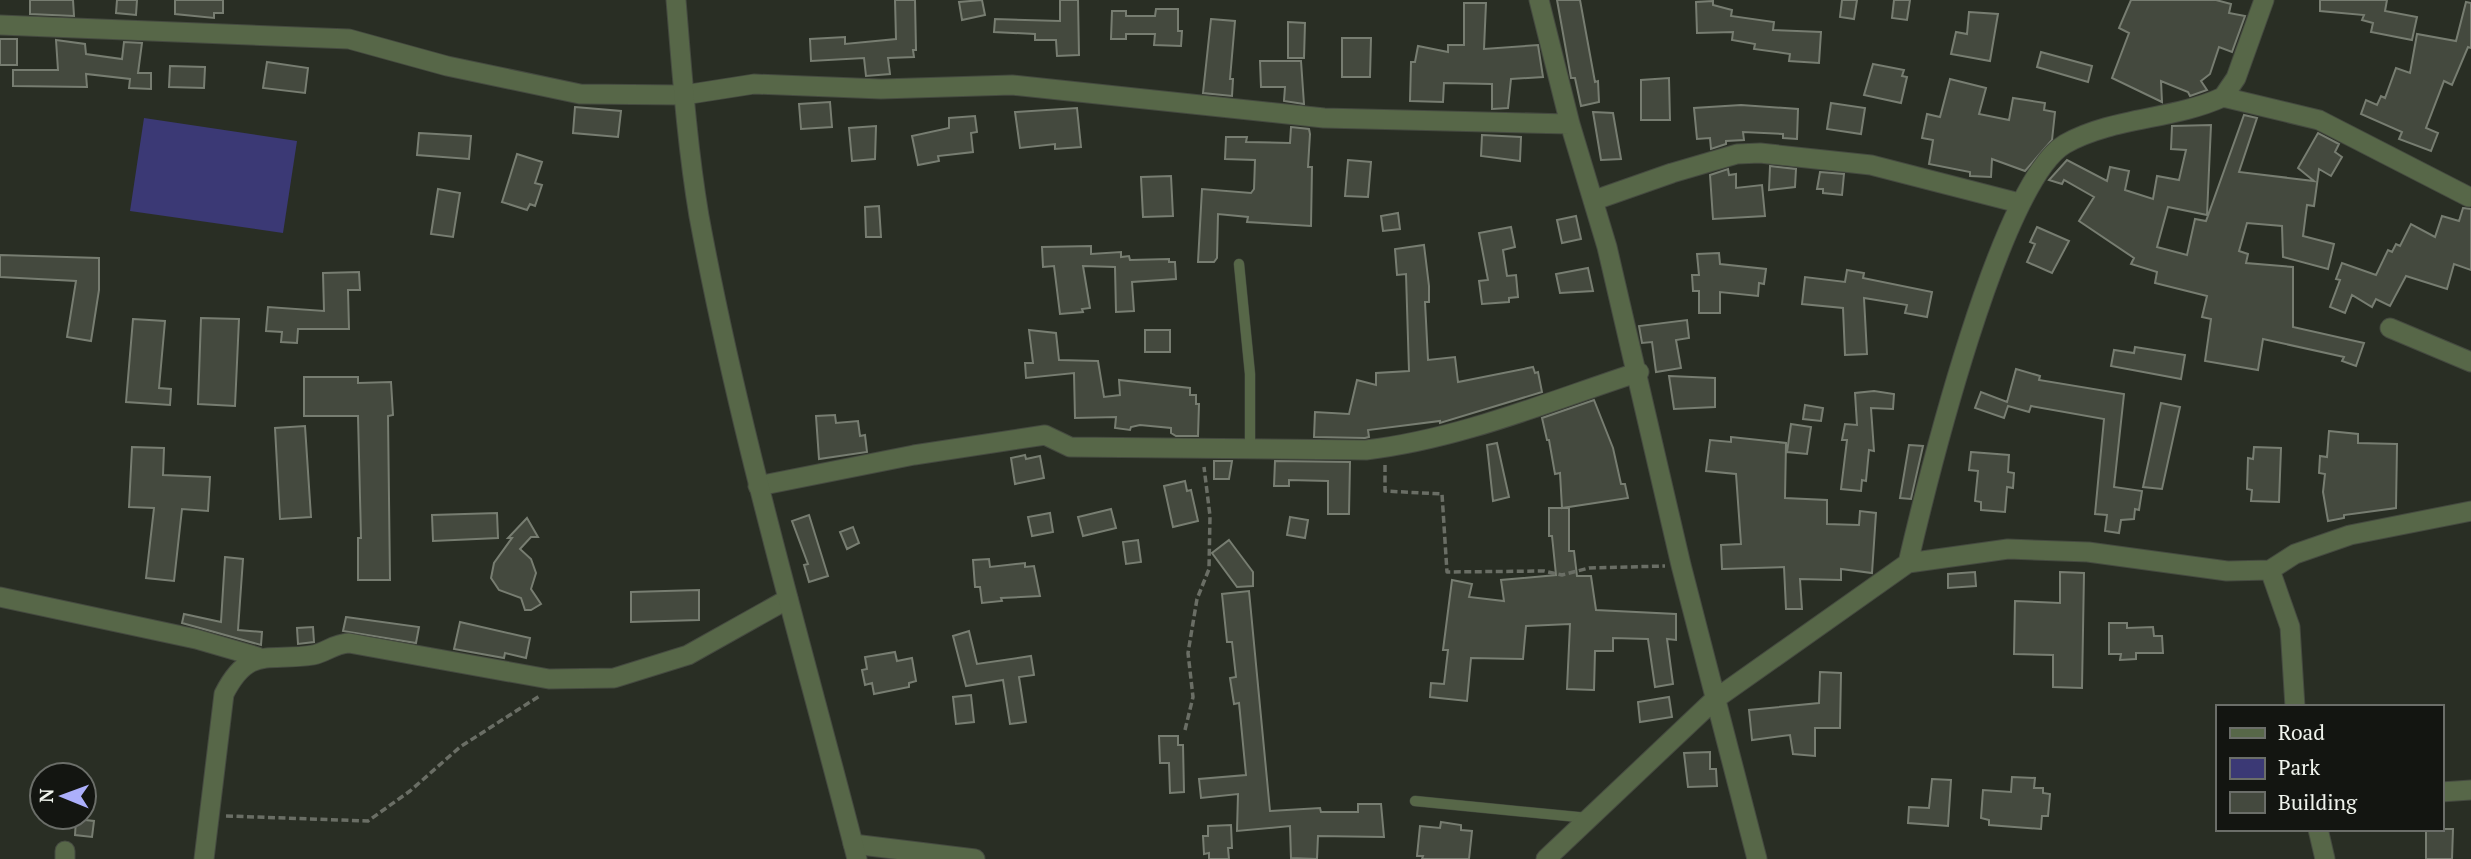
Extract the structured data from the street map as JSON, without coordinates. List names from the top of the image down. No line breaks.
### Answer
{"legend":["Road","Park","Building"],"north":"left"}
